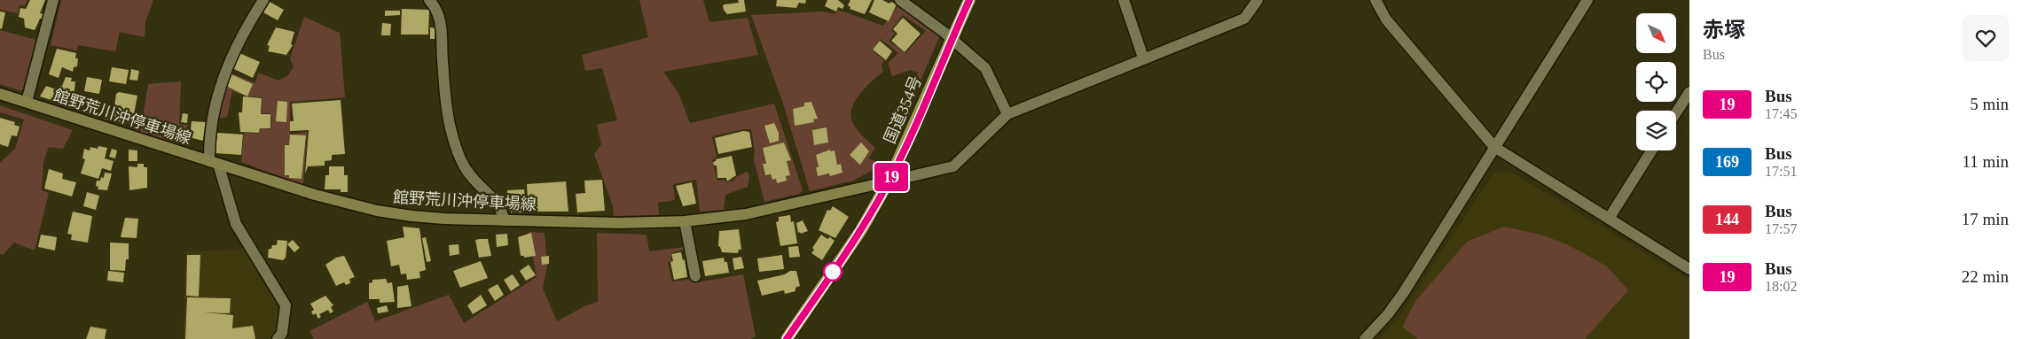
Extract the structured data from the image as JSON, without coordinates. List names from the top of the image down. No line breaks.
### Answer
{"streets":{"highway":["国道354号"],"main road":["館野荒川沖停車場線"]},"crossings":[["国道354号","館野荒川沖停車場線"]],"lines":["bus line 19"],"north":"bottom right","page":{"on_map":"19","heading":["赤塚","Bus"],"list":[{"mark":"19","name":"Bus","note":"17:45","value":"5 min"},{"mark":"169","name":"Bus","note":"17:51","value":"11 min"},{"mark":"144","name":"Bus","note":"17:57","value":"17 min"},{"mark":"19","name":"Bus","note":"18:02","value":"22 min"}]}}
